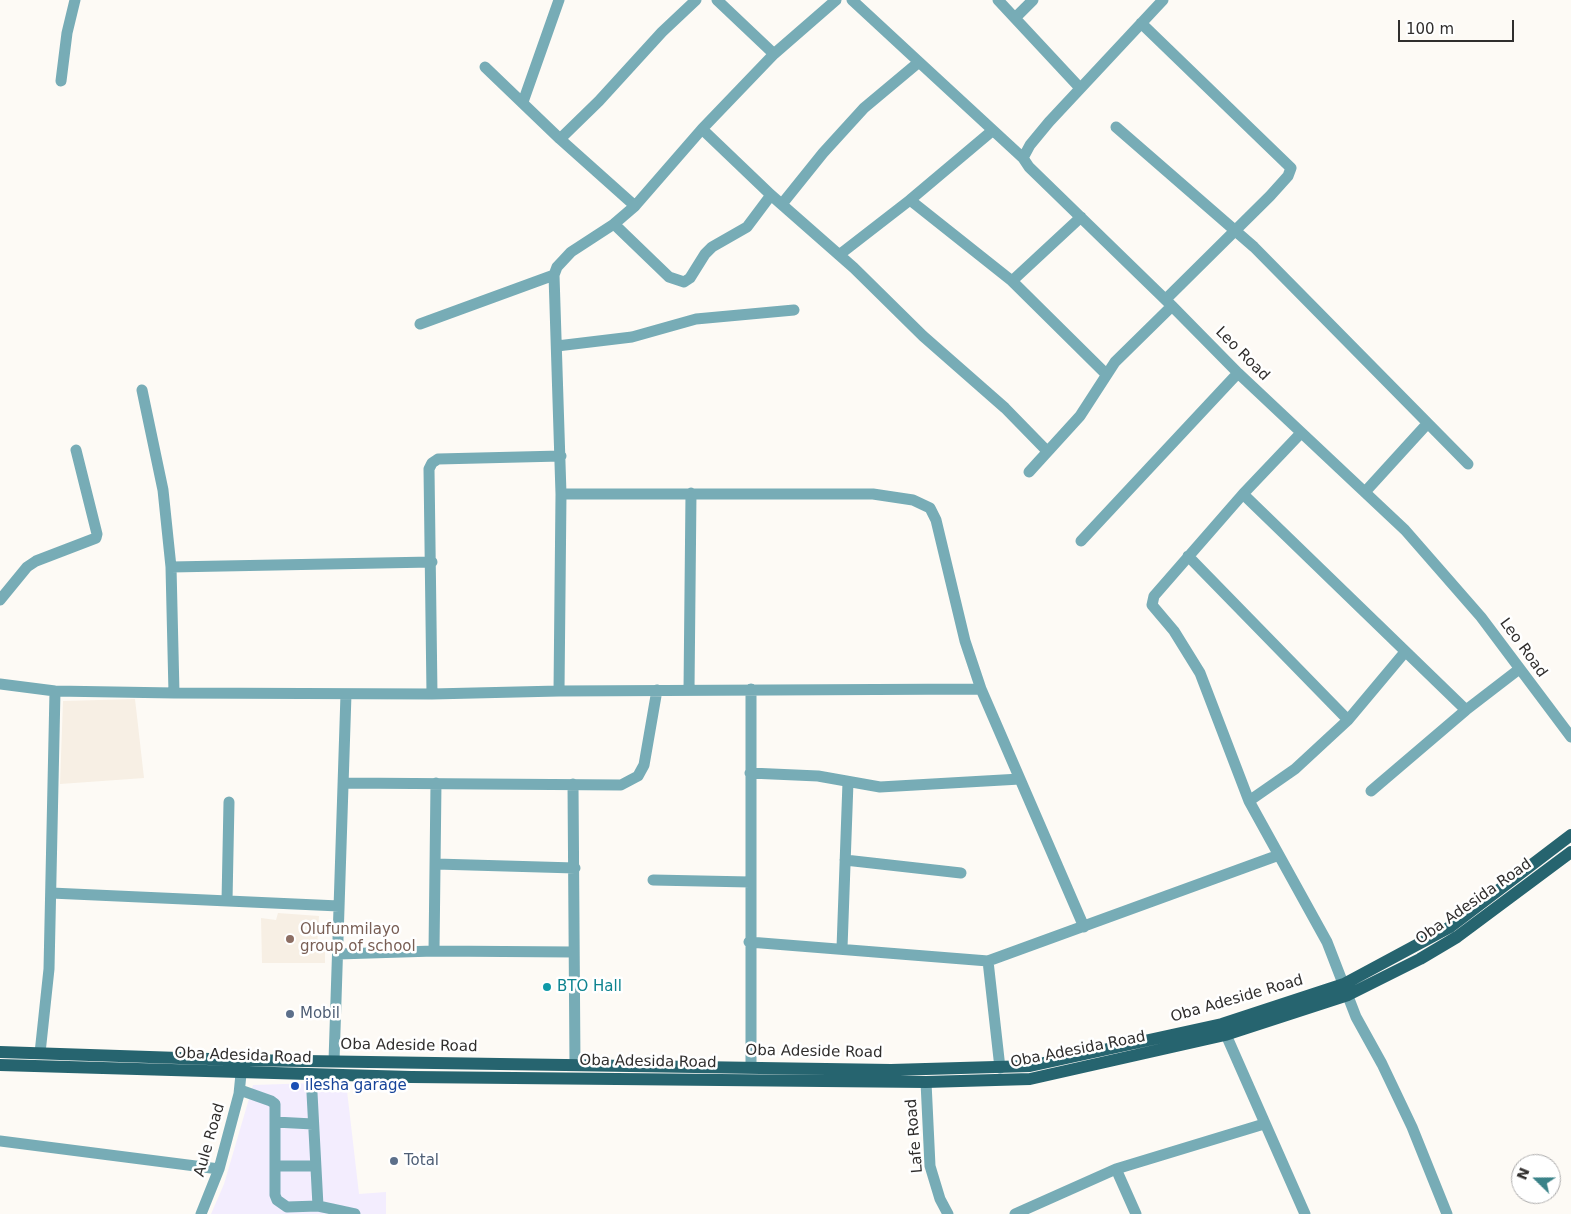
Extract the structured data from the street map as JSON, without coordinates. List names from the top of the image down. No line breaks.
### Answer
{"streets":{"main road":["Oba Adesida Road","Oba Adeside Road"],"street":["Leo Road","Lafe Road","Aule Road"]},"crossings":[["Oba Adesida Road","Oba Adeside Road"],["Oba Adesida Road","Lafe Road"],["Oba Adesida Road","Aule Road"]],"places":["Olufunmilayo group of school","BTO Hall","Mobil","ilesha garage","Total"],"scale_bar":"100 m","north":"left"}
